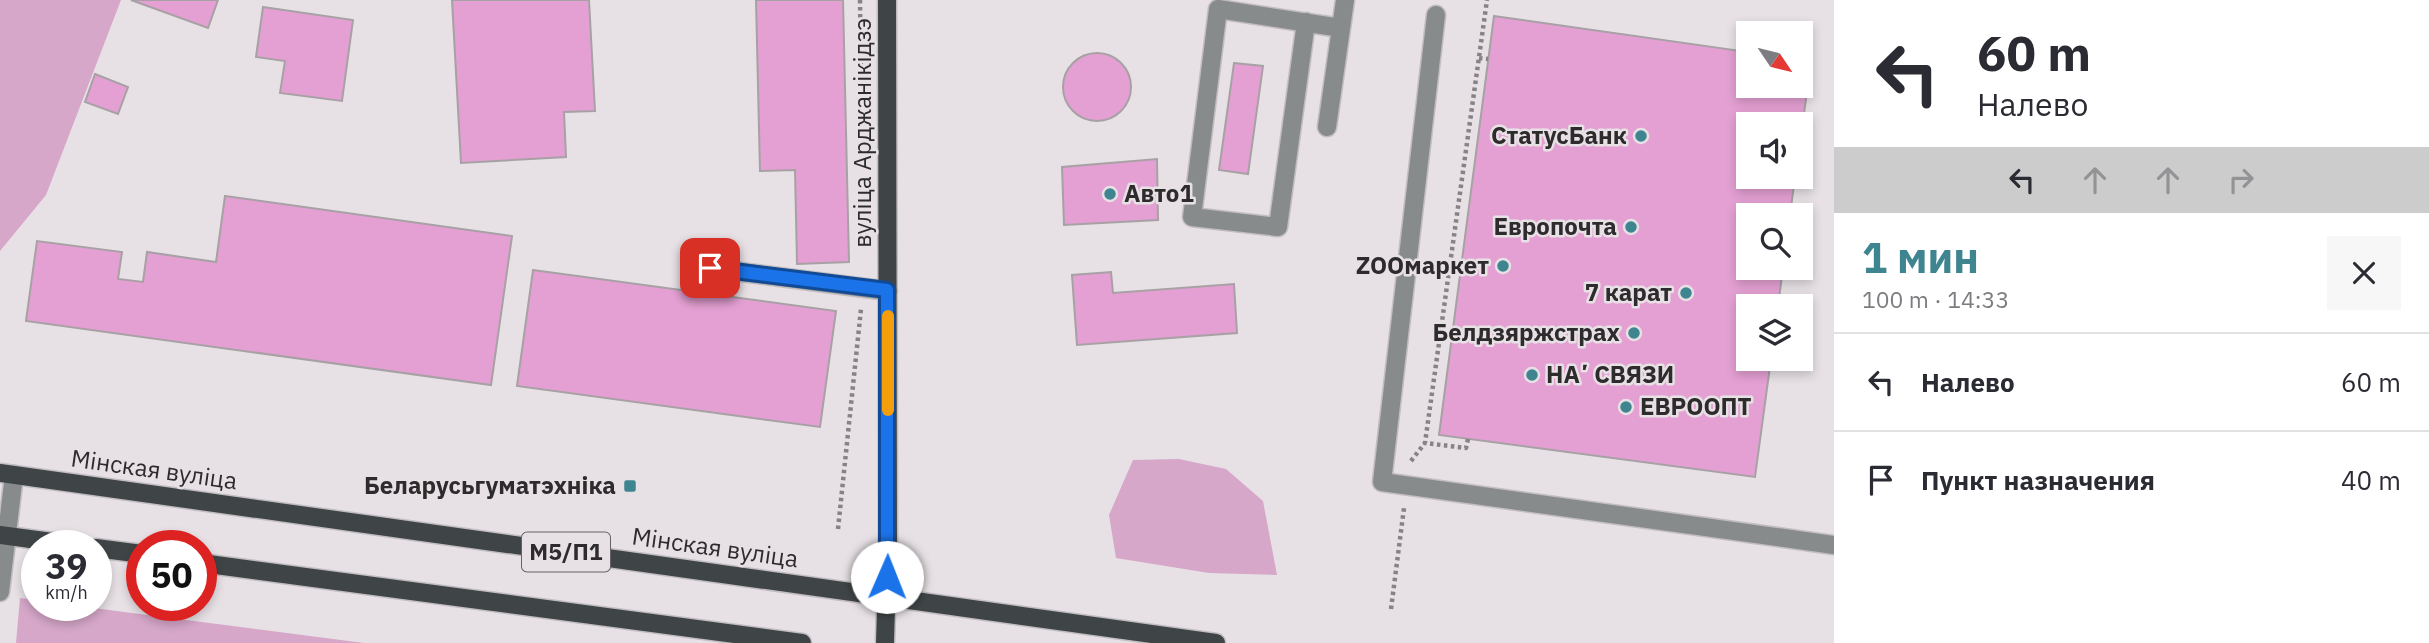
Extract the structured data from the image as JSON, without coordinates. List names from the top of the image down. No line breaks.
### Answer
{"streets":{"main road":["вуліца Арджанікідзэ","Мінская вуліца","М5/П1"]},"crossings":[["вуліца Арджанікідзэ","Мінская вуліца"]],"places":{"other":["СтатусБанк","Авто1","Европочта","ZOOмаркет","7 карат","Белдзяржстрах","НАʼСВЯЗИ","ЕВРООПТ"],"transit":["Беларусьгуматэхніка"]},"north":"bottom right","page":{"turn":["60 m","Налево"],"heading":["1 мин","100 m · 14:33"],"list":[{"name":"Налево","value":"60 m"},{"name":"Пункт назначения","value":"40 m"}],"speed":"39 km/h","limit":"50"}}
